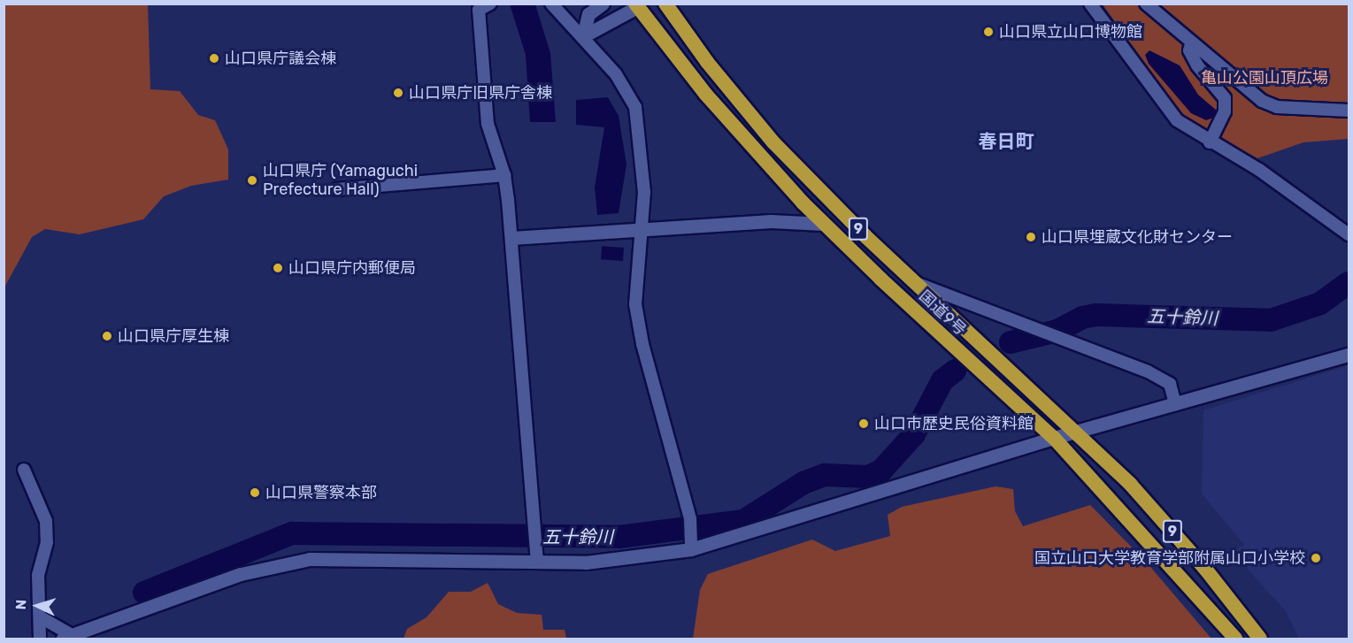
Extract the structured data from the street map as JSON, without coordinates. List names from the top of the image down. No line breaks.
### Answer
{"streets":{"highway":["9","国道9号"]},"districts":["春日町"],"water":["五十鈴川"],"parks":["亀山公園山頂広場"],"places":["山口県立山口博物館","山口県庁議会棟","山口県庁旧県庁舎棟","山口県庁 (Yamaguchi Prefecture Hall)","山口県埋蔵文化財センター","山口県庁内郵便局","山口県庁厚生棟","山口市歴史民俗資料館","山口県警察本部","国立山口大学教育学部附属山口小学校"],"north":"left"}
